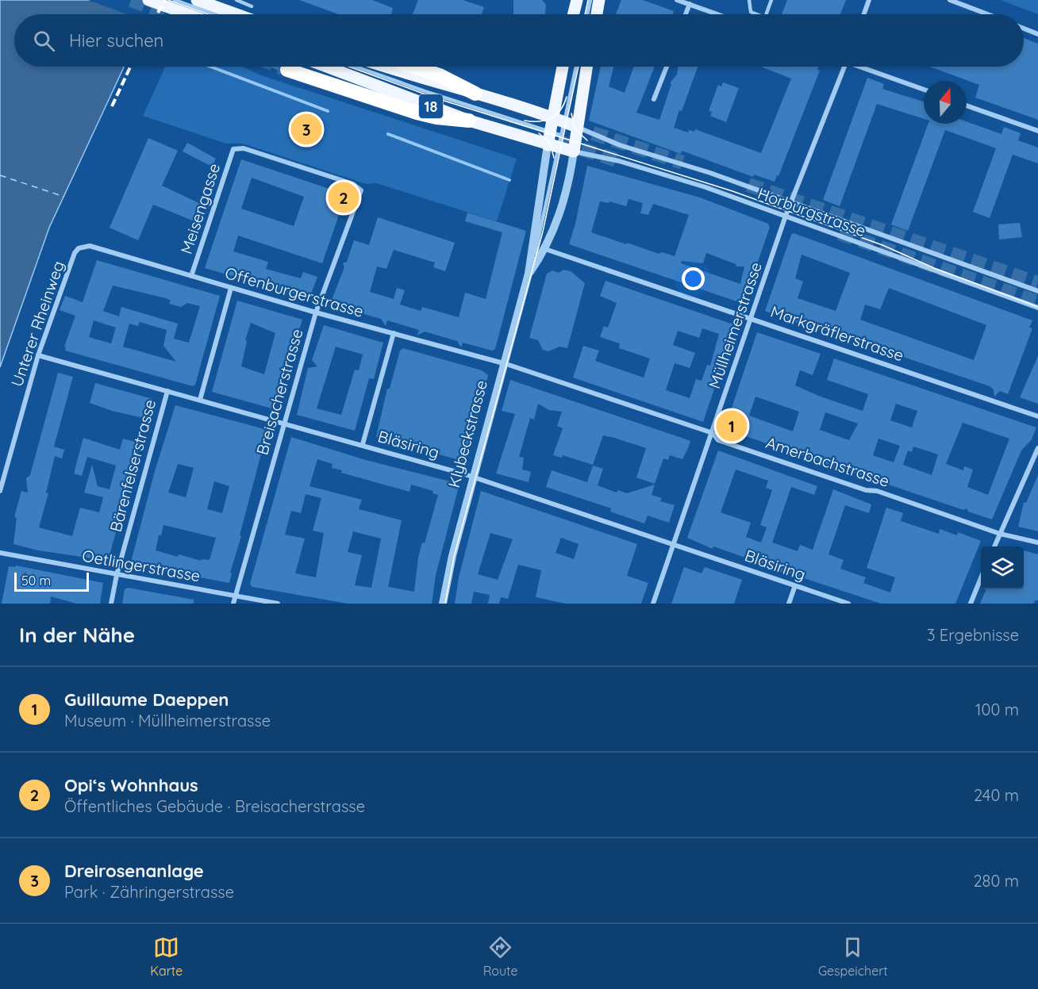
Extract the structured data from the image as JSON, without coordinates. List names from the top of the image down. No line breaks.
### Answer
{"streets":{"main road":["18","Klybeckstrasse"],"street":["Meisengasse","Horburgstrasse","Offenburgerstrasse","Unterer Rheinweg","Müllheimerstrasse","Markgräflerstrasse","Breisacherstrasse","Bläsiring","Amerbachstrasse","Bärenfelserstrasse","Oetlingerstrasse"]},"crossings":[["18","Horburgstrasse"],["18","Klybeckstrasse"],["Meisengasse","Offenburgerstrasse"],["Meisengasse","Breisacherstrasse"],["Horburgstrasse","Müllheimerstrasse"],["Horburgstrasse","Klybeckstrasse"],["Offenburgerstrasse","Unterer Rheinweg"],["Offenburgerstrasse","Breisacherstrasse"],["Offenburgerstrasse","Klybeckstrasse"],["Offenburgerstrasse","Amerbachstrasse"],["Unterer Rheinweg","Bläsiring"],["Müllheimerstrasse","Markgräflerstrasse"],["Müllheimerstrasse","Bläsiring"],["Müllheimerstrasse","Amerbachstrasse"],["Markgräflerstrasse","Klybeckstrasse"],["Breisacherstrasse","Bläsiring"],["Breisacherstrasse","Oetlingerstrasse"],["Klybeckstrasse","Bläsiring"],["Klybeckstrasse","Amerbachstrasse"],["Bläsiring","Bärenfelserstrasse"],["Bärenfelserstrasse","Oetlingerstrasse"]],"scale_bar":"50 m","north":"top","page":{"search":"Hier suchen","pins":["3","2","1"],"scale":"50 m","heading":["In der Nähe","3 Ergebnisse"],"list":[{"mark":"1","name":"Guillaume Daeppen","note":"Museum · Müllheimerstrasse","value":"100 m"},{"mark":"2","name":"Opi‘s Wohnhaus","note":"Öffentliches Gebäude · Breisacherstrasse","value":"240 m"},{"mark":"3","name":"Dreirosenanlage","note":"Park · Zähringerstrasse","value":"280 m"}],"nav":["Karte","Route","Gespeichert"]}}
